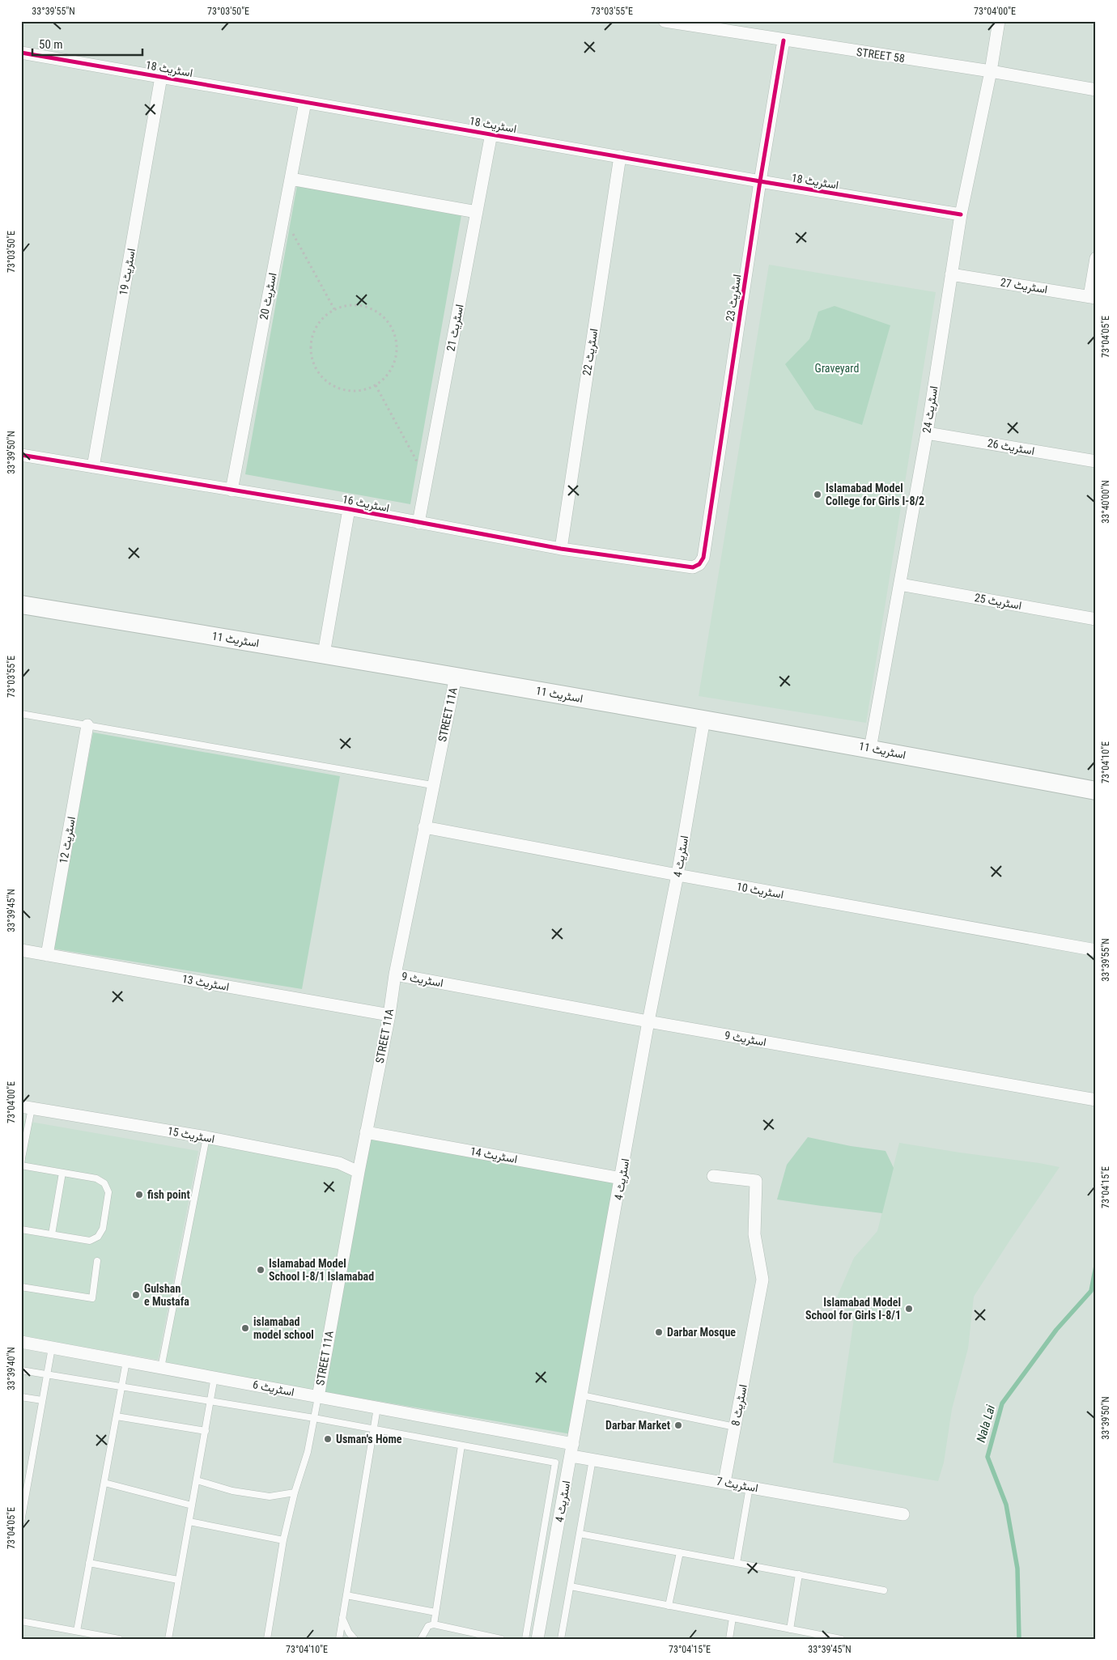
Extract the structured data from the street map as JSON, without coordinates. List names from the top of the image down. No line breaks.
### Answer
{"streets":{"street":["STREET 58","اسٹریٹ 18","اسٹریٹ 19","اسٹریٹ 27","اسٹریٹ 20","اسٹریٹ 23","اسٹریٹ 21","اسٹریٹ 22","اسٹریٹ 24","اسٹریٹ 26","اسٹریٹ 16","اسٹریٹ 25","اسٹریٹ 11","STREET 11A","اسٹریٹ 12","اسٹریٹ 4","اسٹریٹ 10","اسٹریٹ 9","اسٹریٹ 13","اسٹریٹ 15","اسٹریٹ 14","اسٹریٹ 6","اسٹریٹ 8","اسٹریٹ 7"]},"crossings":[["STREET 58","اسٹریٹ 23"],["STREET 58","اسٹریٹ 24"],["اسٹریٹ 18","اسٹریٹ 19"],["اسٹریٹ 18","اسٹریٹ 20"],["اسٹریٹ 18","اسٹریٹ 23"],["اسٹریٹ 18","اسٹریٹ 21"],["اسٹریٹ 18","اسٹریٹ 22"],["اسٹریٹ 18","اسٹریٹ 24"],["اسٹریٹ 19","اسٹریٹ 16"],["اسٹریٹ 27","اسٹریٹ 24"],["اسٹریٹ 20","اسٹریٹ 16"],["اسٹریٹ 23","اسٹریٹ 16"],["اسٹریٹ 21","اسٹریٹ 16"],["اسٹریٹ 22","اسٹریٹ 16"],["اسٹریٹ 24","اسٹریٹ 26"],["اسٹریٹ 24","اسٹریٹ 25"],["اسٹریٹ 24","اسٹریٹ 11"],["اسٹریٹ 11","STREET 11A"],["اسٹریٹ 11","اسٹریٹ 4"],["STREET 11A","اسٹریٹ 10"],["STREET 11A","اسٹریٹ 9"],["STREET 11A","اسٹریٹ 13"],["STREET 11A","اسٹریٹ 15"],["STREET 11A","اسٹریٹ 14"],["STREET 11A","اسٹریٹ 6"],["اسٹریٹ 12","اسٹریٹ 13"],["اسٹریٹ 4","اسٹریٹ 10"],["اسٹریٹ 4","اسٹریٹ 9"],["اسٹریٹ 4","اسٹریٹ 14"],["اسٹریٹ 4","اسٹریٹ 6"],["اسٹریٹ 4","اسٹریٹ 7"],["اسٹریٹ 6","اسٹریٹ 7"],["اسٹریٹ 8","اسٹریٹ 7"]],"water":["Nala Lai"],"parks":["Graveyard"],"places":["Islamabad Model College for Girls I-8/2","fish point","Islamabad Model School I-8/1 Islamabad","Gulshan e Mustafa","Islamabad Model School for Girls I-8/1","islamabad model school","Darbar Mosque","Darbar Market","Usman's Home"],"scale_bar":"50 m","coordinates":["33°39'55\"N","73°03'50\"E","73°03'55\"E","73°04'00\"E","73°04'05\"E","33°39'50\"N","33°40'00\"N","73°04'10\"E","33°39'45\"N","73°04'15\"E","33°39'40\"N"]}
